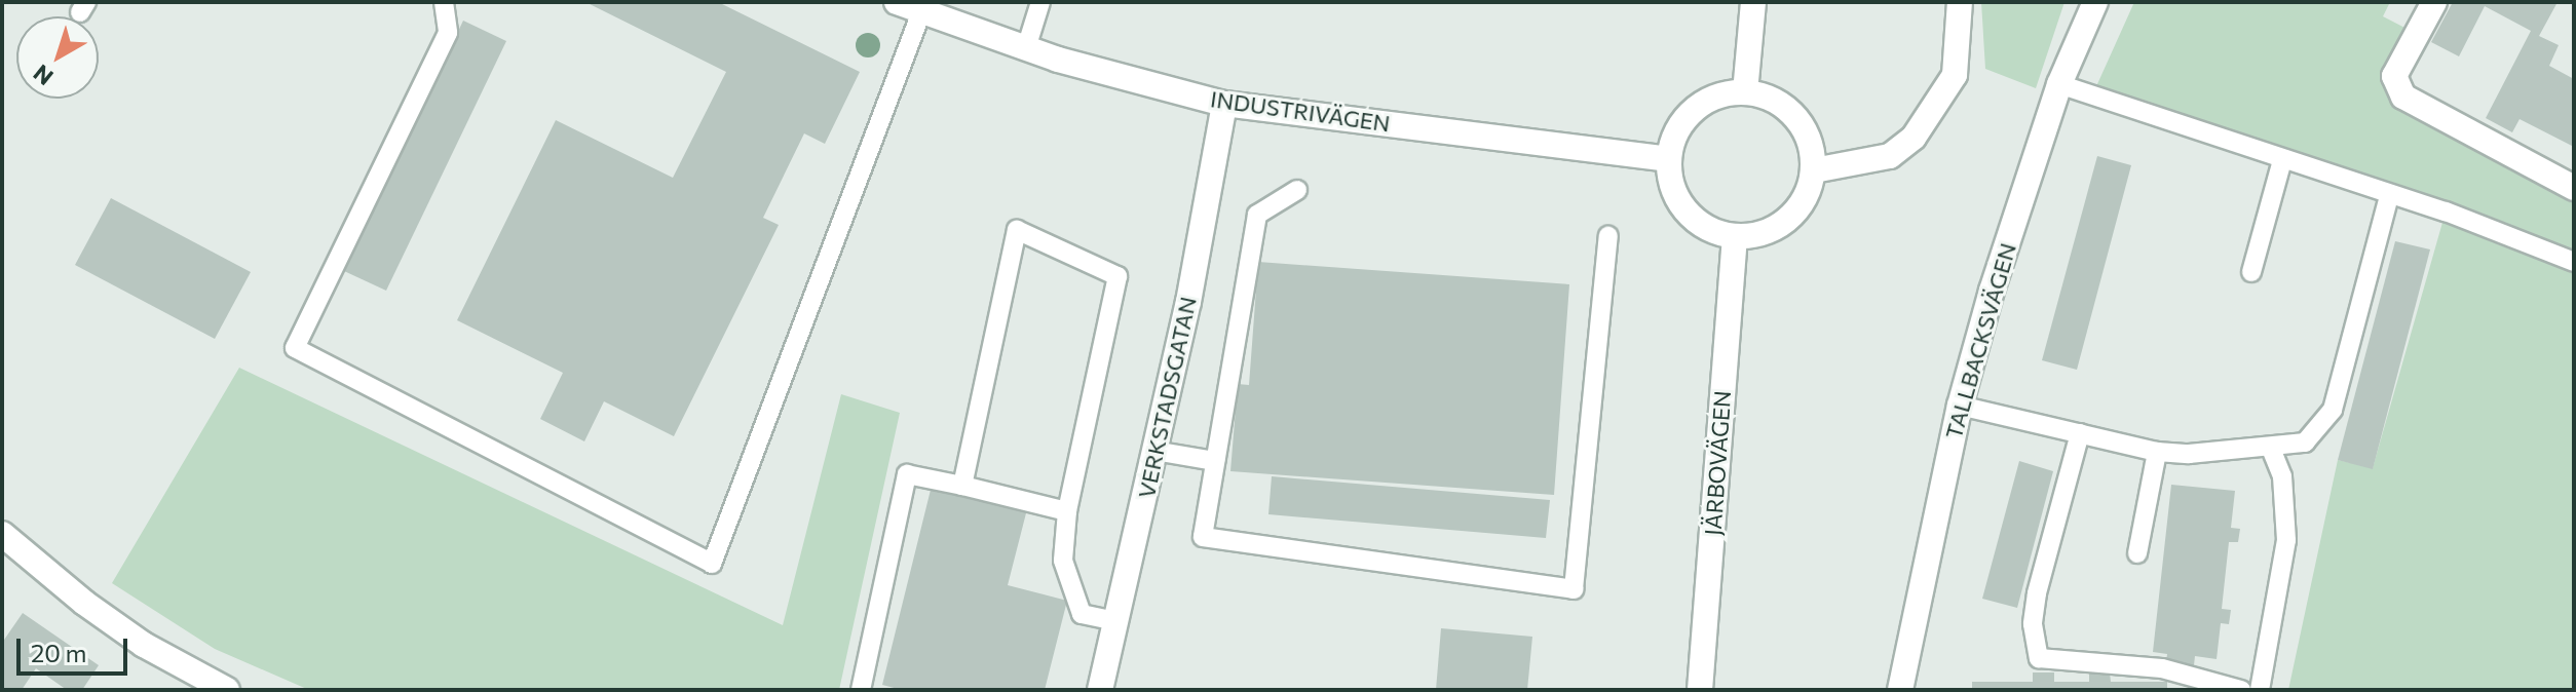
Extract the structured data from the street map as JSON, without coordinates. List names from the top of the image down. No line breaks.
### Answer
{"streets":{"street":["INDUSTRIVÄGEN","TALLBACKSVÄGEN","VERKSTADSGATAN","JÄRBOVÄGEN"]},"crossings":[["INDUSTRIVÄGEN","VERKSTADSGATAN"],["INDUSTRIVÄGEN","JÄRBOVÄGEN"]],"scale_bar":"20 m","north":"bottom left"}
